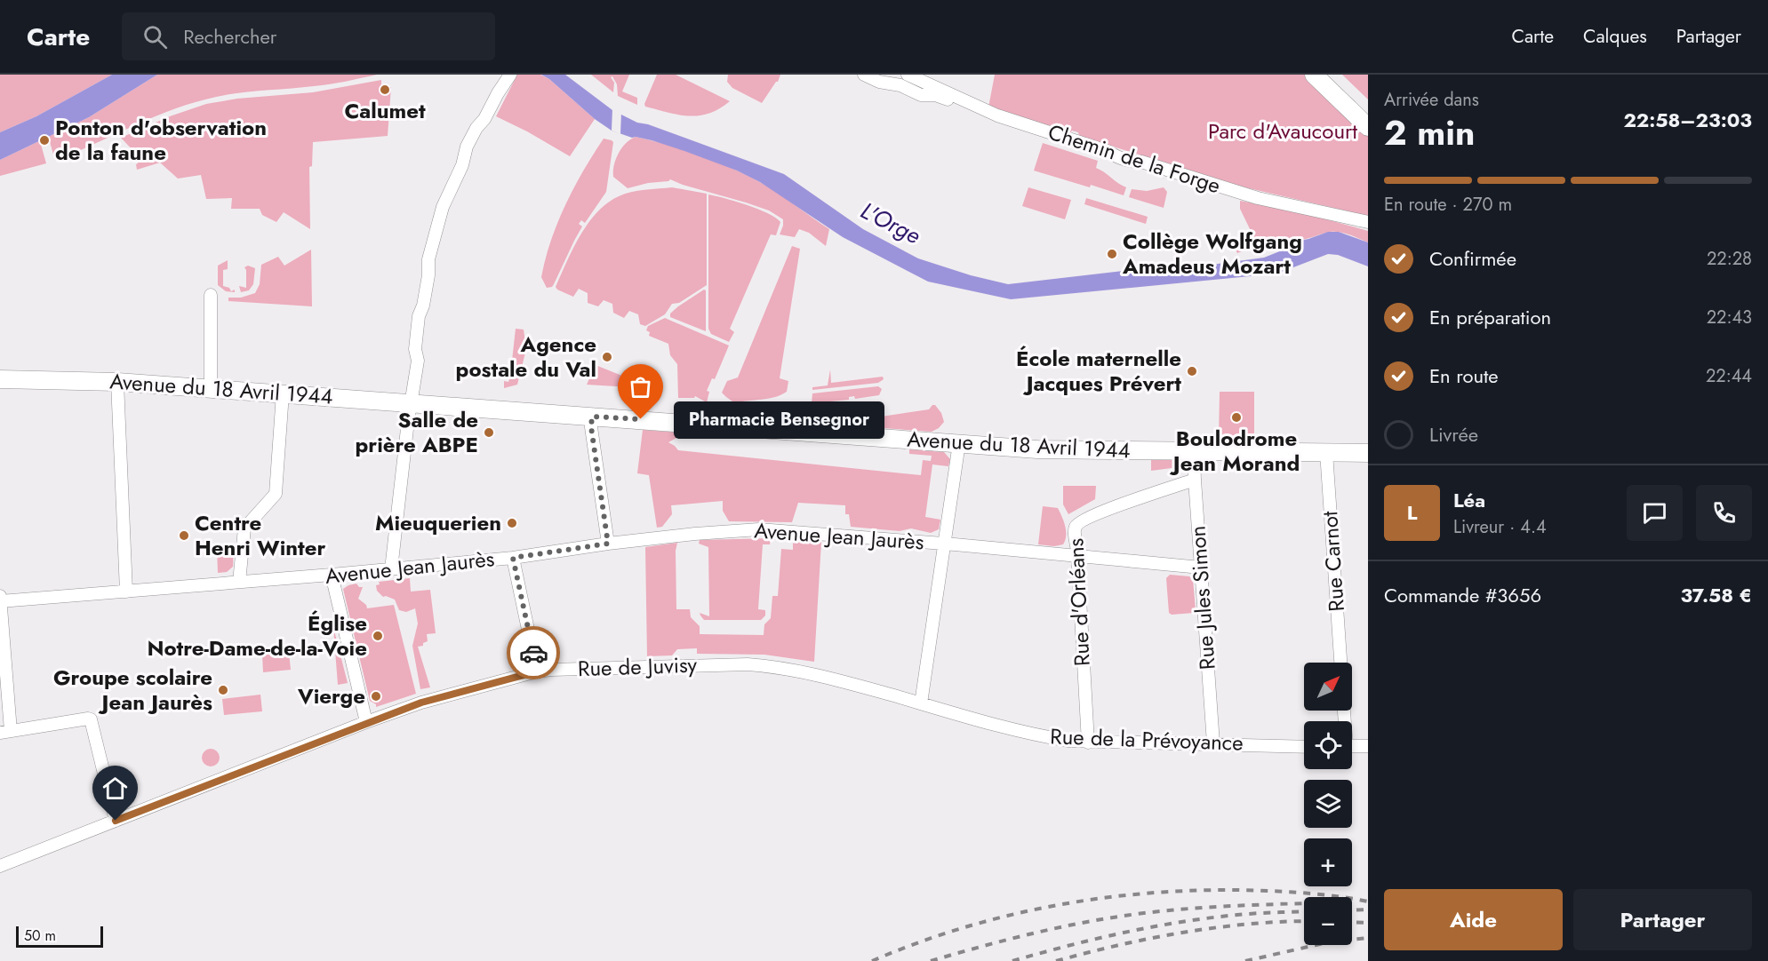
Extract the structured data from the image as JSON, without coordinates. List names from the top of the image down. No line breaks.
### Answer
{"streets":{"street":["Chemin de la Forge","Avenue du 18 Avril 1944","Avenue Jean Jaurès","Rue Carnot","Rue Jules Simon","Rue d'Orléans","Rue de Juvisy","Rue de la Prévoyance"]},"crossings":[["Avenue du 18 Avril 1944","Rue Carnot"],["Avenue du 18 Avril 1944","Rue Jules Simon"],["Avenue Jean Jaurès","Rue Jules Simon"],["Avenue Jean Jaurès","Rue d'Orléans"],["Rue Jules Simon","Rue d'Orléans"],["Rue Jules Simon","Rue de la Prévoyance"],["Rue d'Orléans","Rue de la Prévoyance"],["Rue de Juvisy","Rue de la Prévoyance"]],"water":["L'Orge"],"parks":["Parc d'Avaucourt"],"places":["Calumet","Ponton d'observation de la faune","Collège Wolfgang Amadeus Mozart","Agence postale du Val","École maternelle Jacques Prévert","Boulodrome Jean Morand","Pharmacie Bensegnor","Salle de prière ABPE","Mieuquerien","Centre Henri Winter","Église Notre-Dame-de-la-Voie","Groupe scolaire Jean Jaurès","Vierge"],"scale_bar":"50 m","north":"top right","page":{"header":"Carte","search":"Rechercher","nav":["Carte","Calques","Partager"],"heading":["2 min","Arrivée dans","22:58–23:03"],"panel":["Léa","Livreur · 4.4","Commande #3656","37.58 €"],"bar":"En route · 270 m","list":[["Confirmée","22:28"],["En préparation","22:43"],["En route","22:44"],"Livrée"],"bubble":"Pharmacie Bensegnor","round":"L","map_buttons":["+","−"],"buttons":["Aide","Partager"],"scale":"50 m"}}
